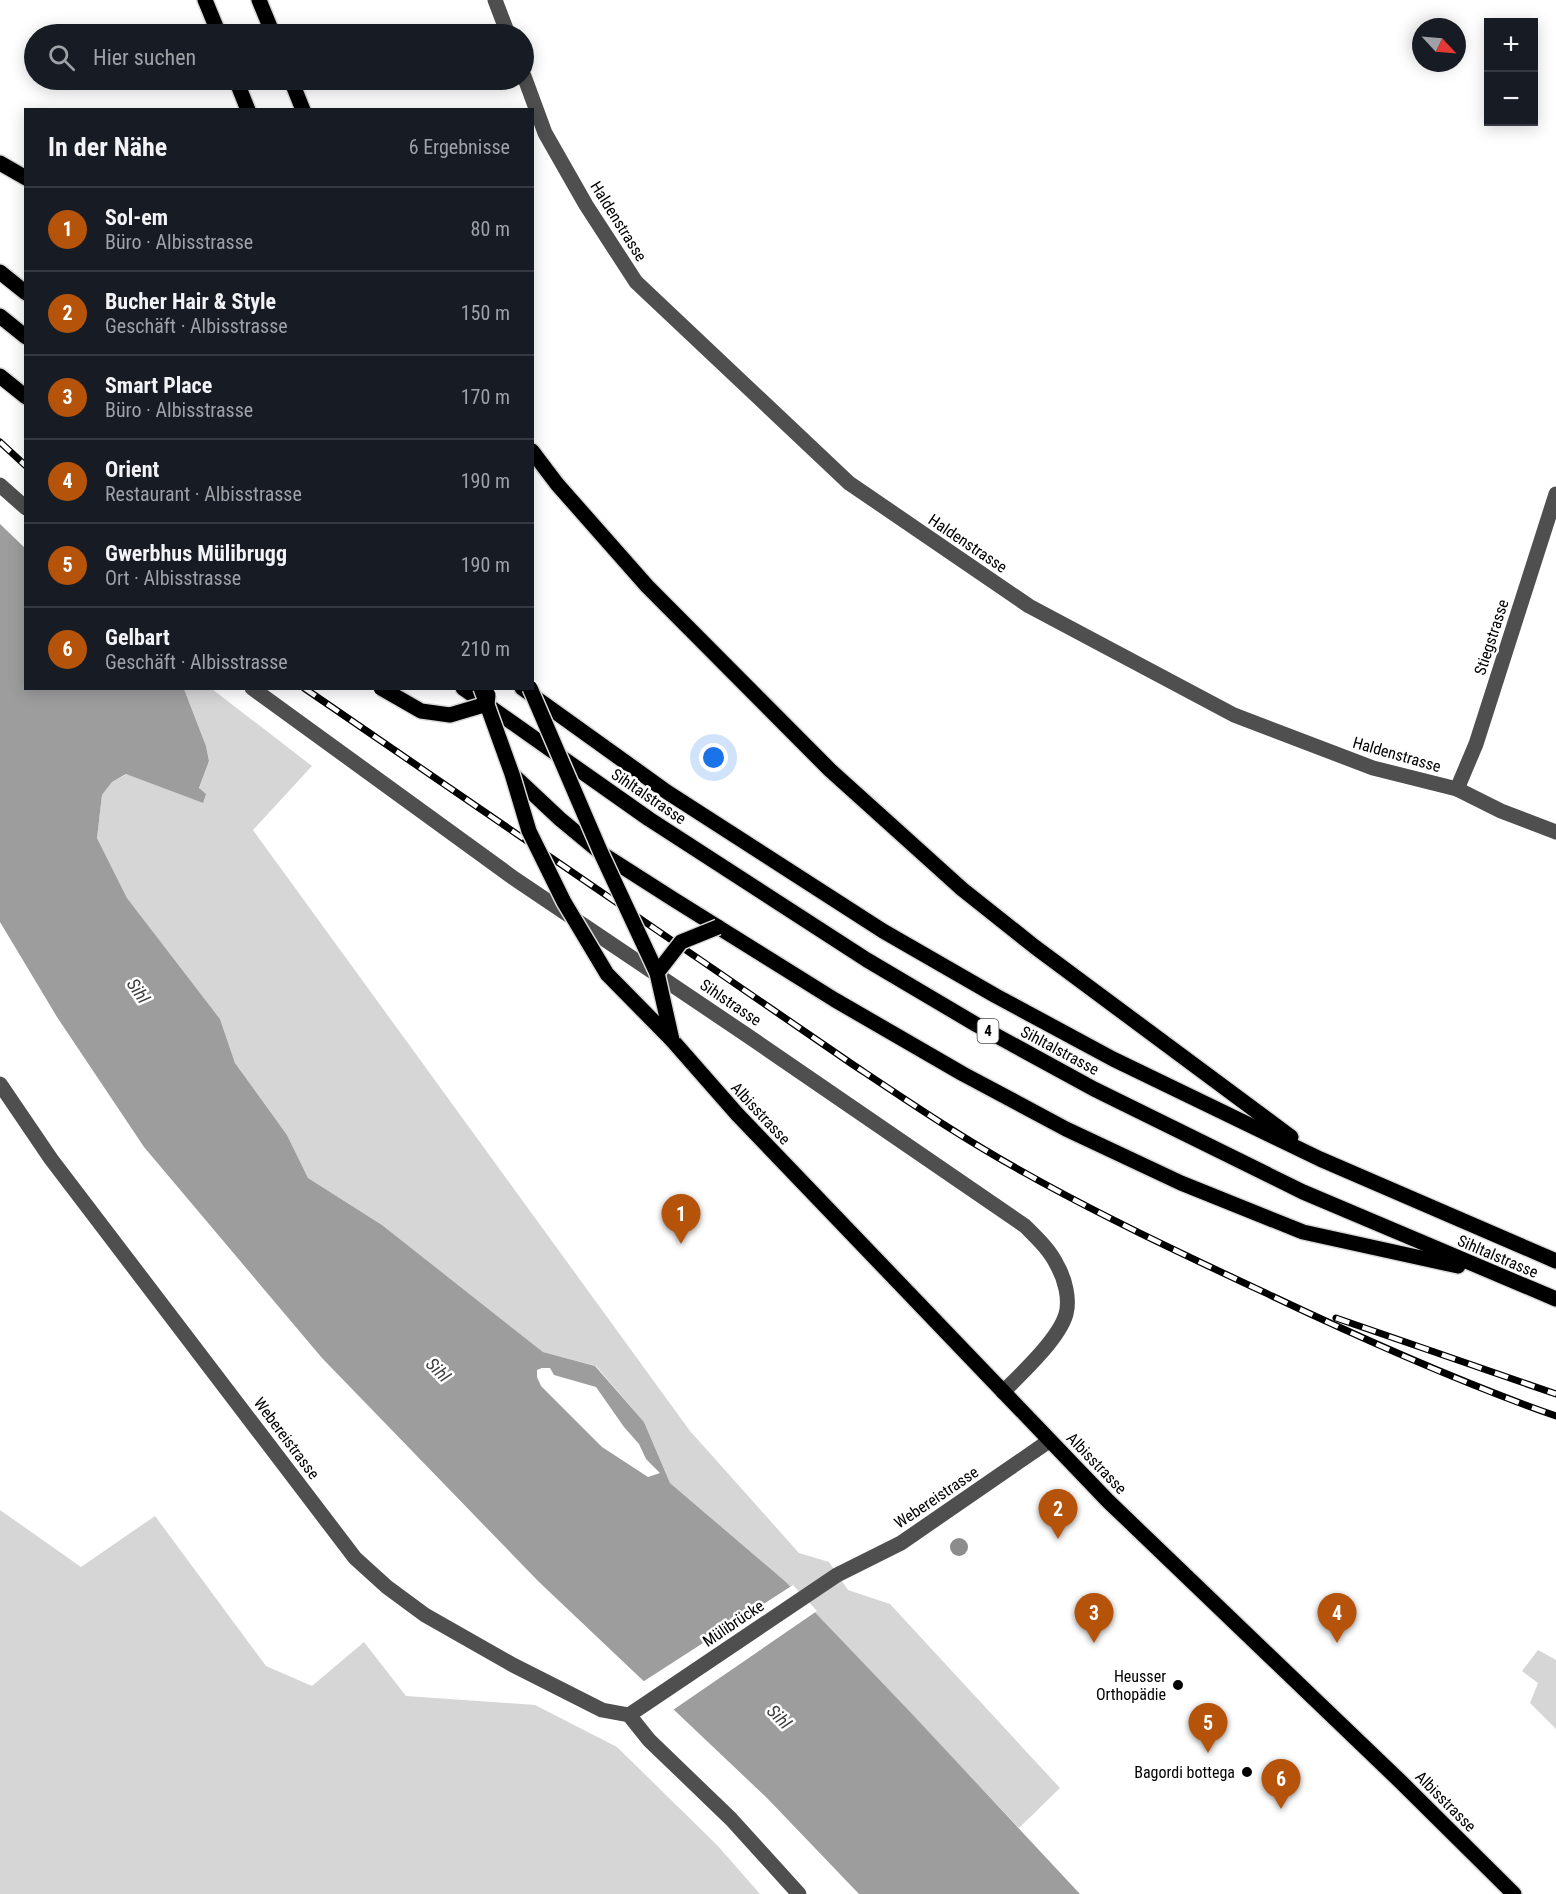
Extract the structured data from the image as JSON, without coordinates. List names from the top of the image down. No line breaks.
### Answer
{"streets":{"main road":["Sihltalstrasse","4","Albisstrasse"],"street":["Haldenstrasse","Stiegstrasse","Sihlstrasse","Webereistrasse","Mülibrücke"]},"crossings":[["Haldenstrasse","Stiegstrasse"],["Sihlstrasse","Albisstrasse"],["Albisstrasse","Webereistrasse"],["Webereistrasse","Mülibrücke"]],"water":["Sihl"],"places":["Heusser Orthopädie","Bagordi bottega"],"north":"bottom right","page":{"map_buttons":["+","−"],"search":"Hier suchen","heading":["In der Nähe","6 Ergebnisse"],"list":[{"mark":"1","name":"Sol-em","note":"Büro · Albisstrasse","value":"80 m"},{"mark":"2","name":"Bucher Hair & Style","note":"Geschäft · Albisstrasse","value":"150 m"},{"mark":"3","name":"Smart Place","note":"Büro · Albisstrasse","value":"170 m"},{"mark":"4","name":"Orient","note":"Restaurant · Albisstrasse","value":"190 m"},{"mark":"5","name":"Gwerbhus Mülibrugg","note":"Ort · Albisstrasse","value":"190 m"},{"mark":"6","name":"Gelbart","note":"Geschäft · Albisstrasse","value":"210 m"}],"pins":["1","2","3","4","5","6"]}}
